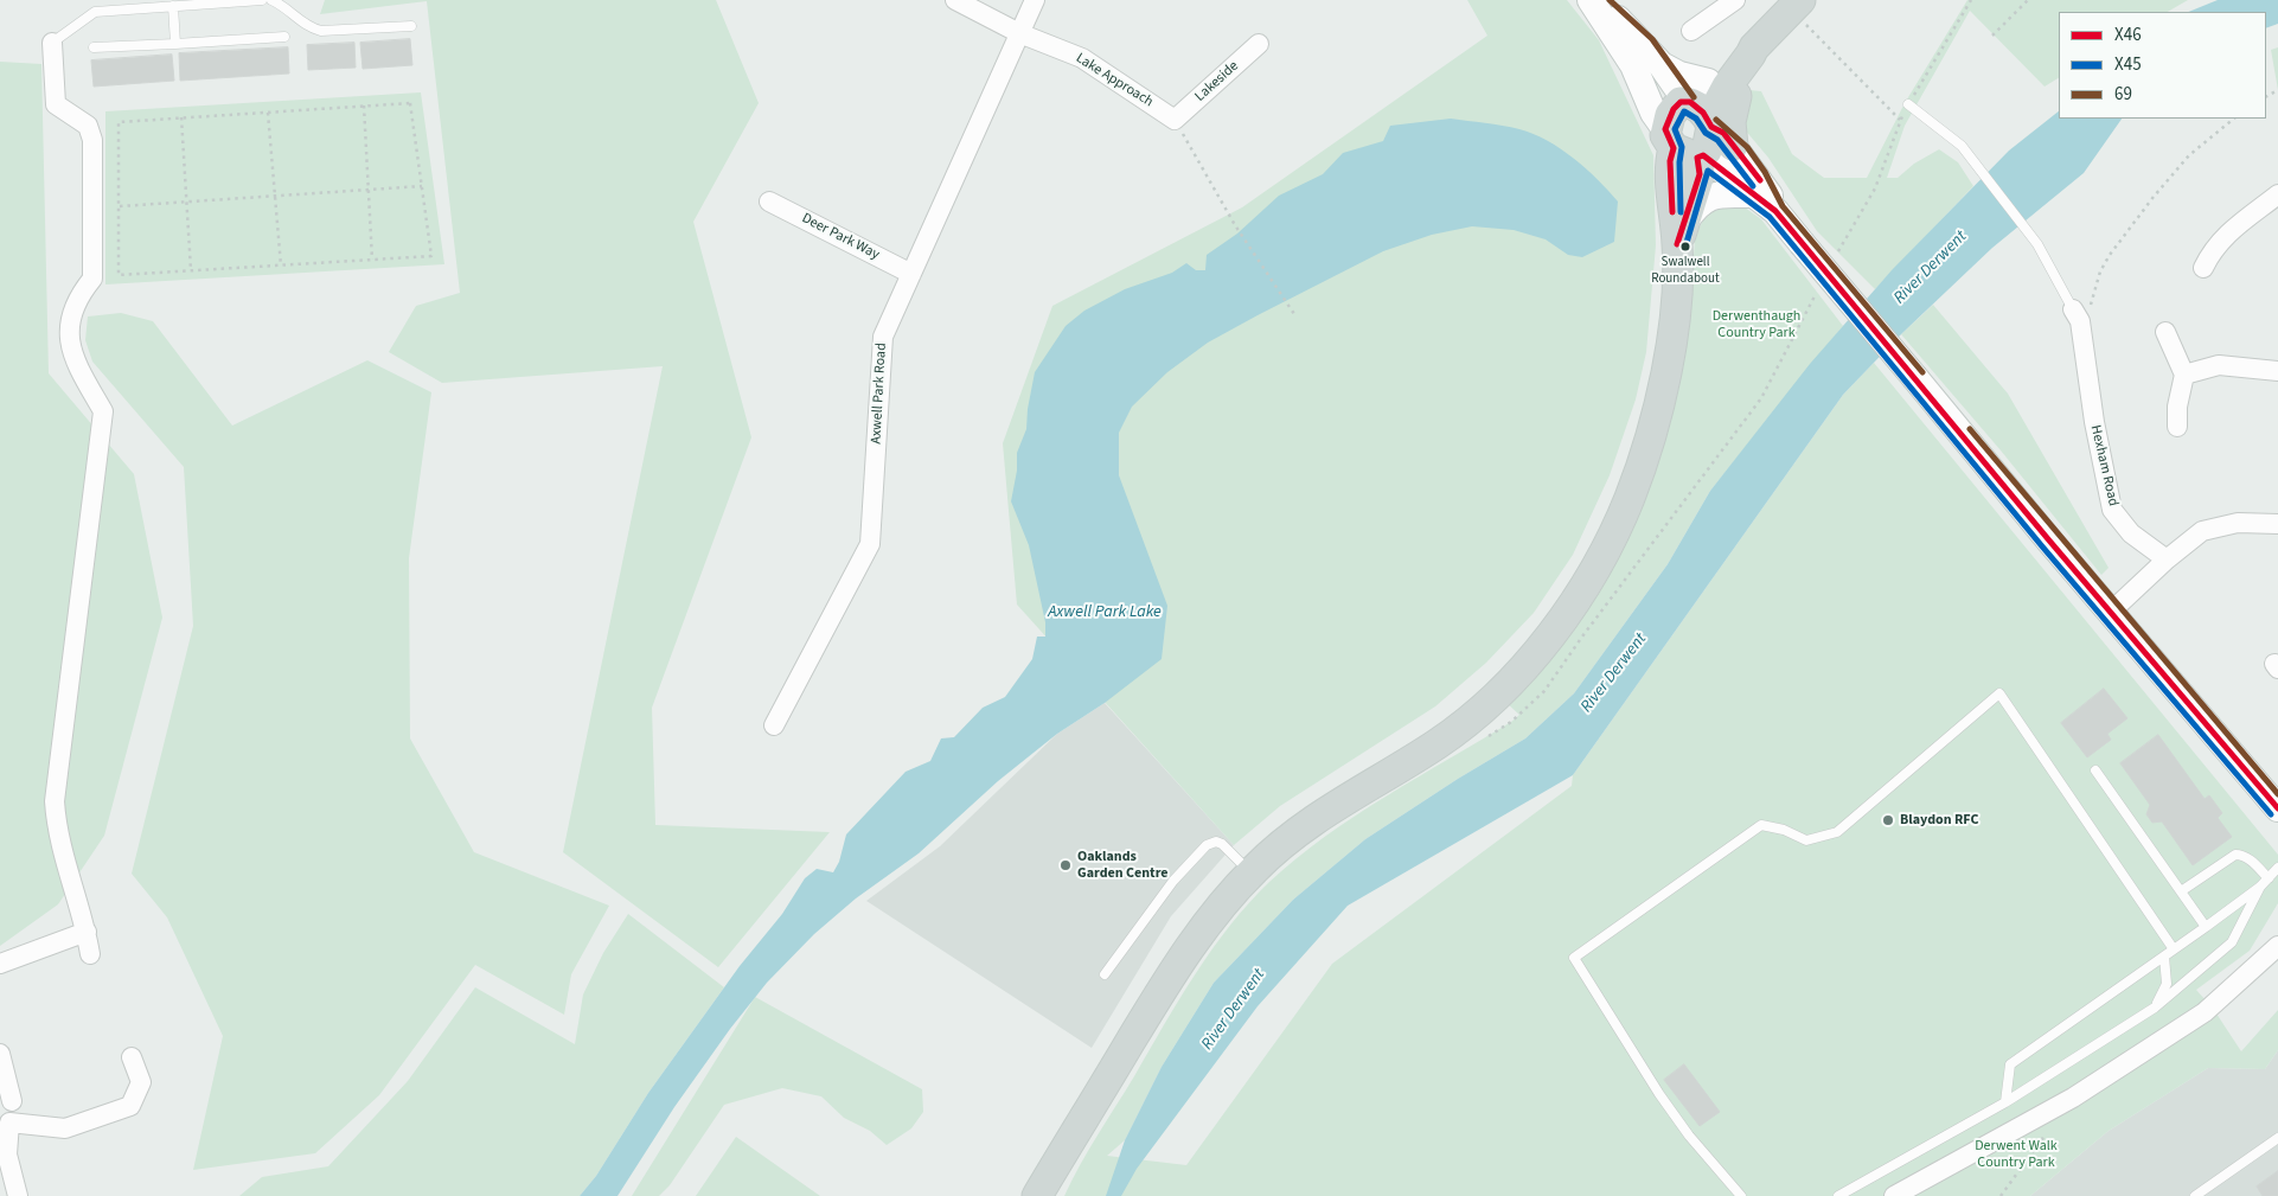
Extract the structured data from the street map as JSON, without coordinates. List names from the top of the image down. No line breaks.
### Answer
{"streets":{"street":["Lake Approach","Lakeside","Deer Park Way","Axwell Park Road","Hexham Road"]},"crossings":[["Lake Approach","Lakeside"],["Lake Approach","Axwell Park Road"],["Deer Park Way","Axwell Park Road"]],"water":["River Derwent","Axwell Park Lake"],"parks":["Derwenthaugh Country Park","Derwent Walk Country Park"],"places":["Swalwell Roundabout","Blaydon RFC","Oaklands Garden Centre"],"lines":["transit line 69","transit line X46","transit line X45"],"legend":["X46","X45","69"]}
